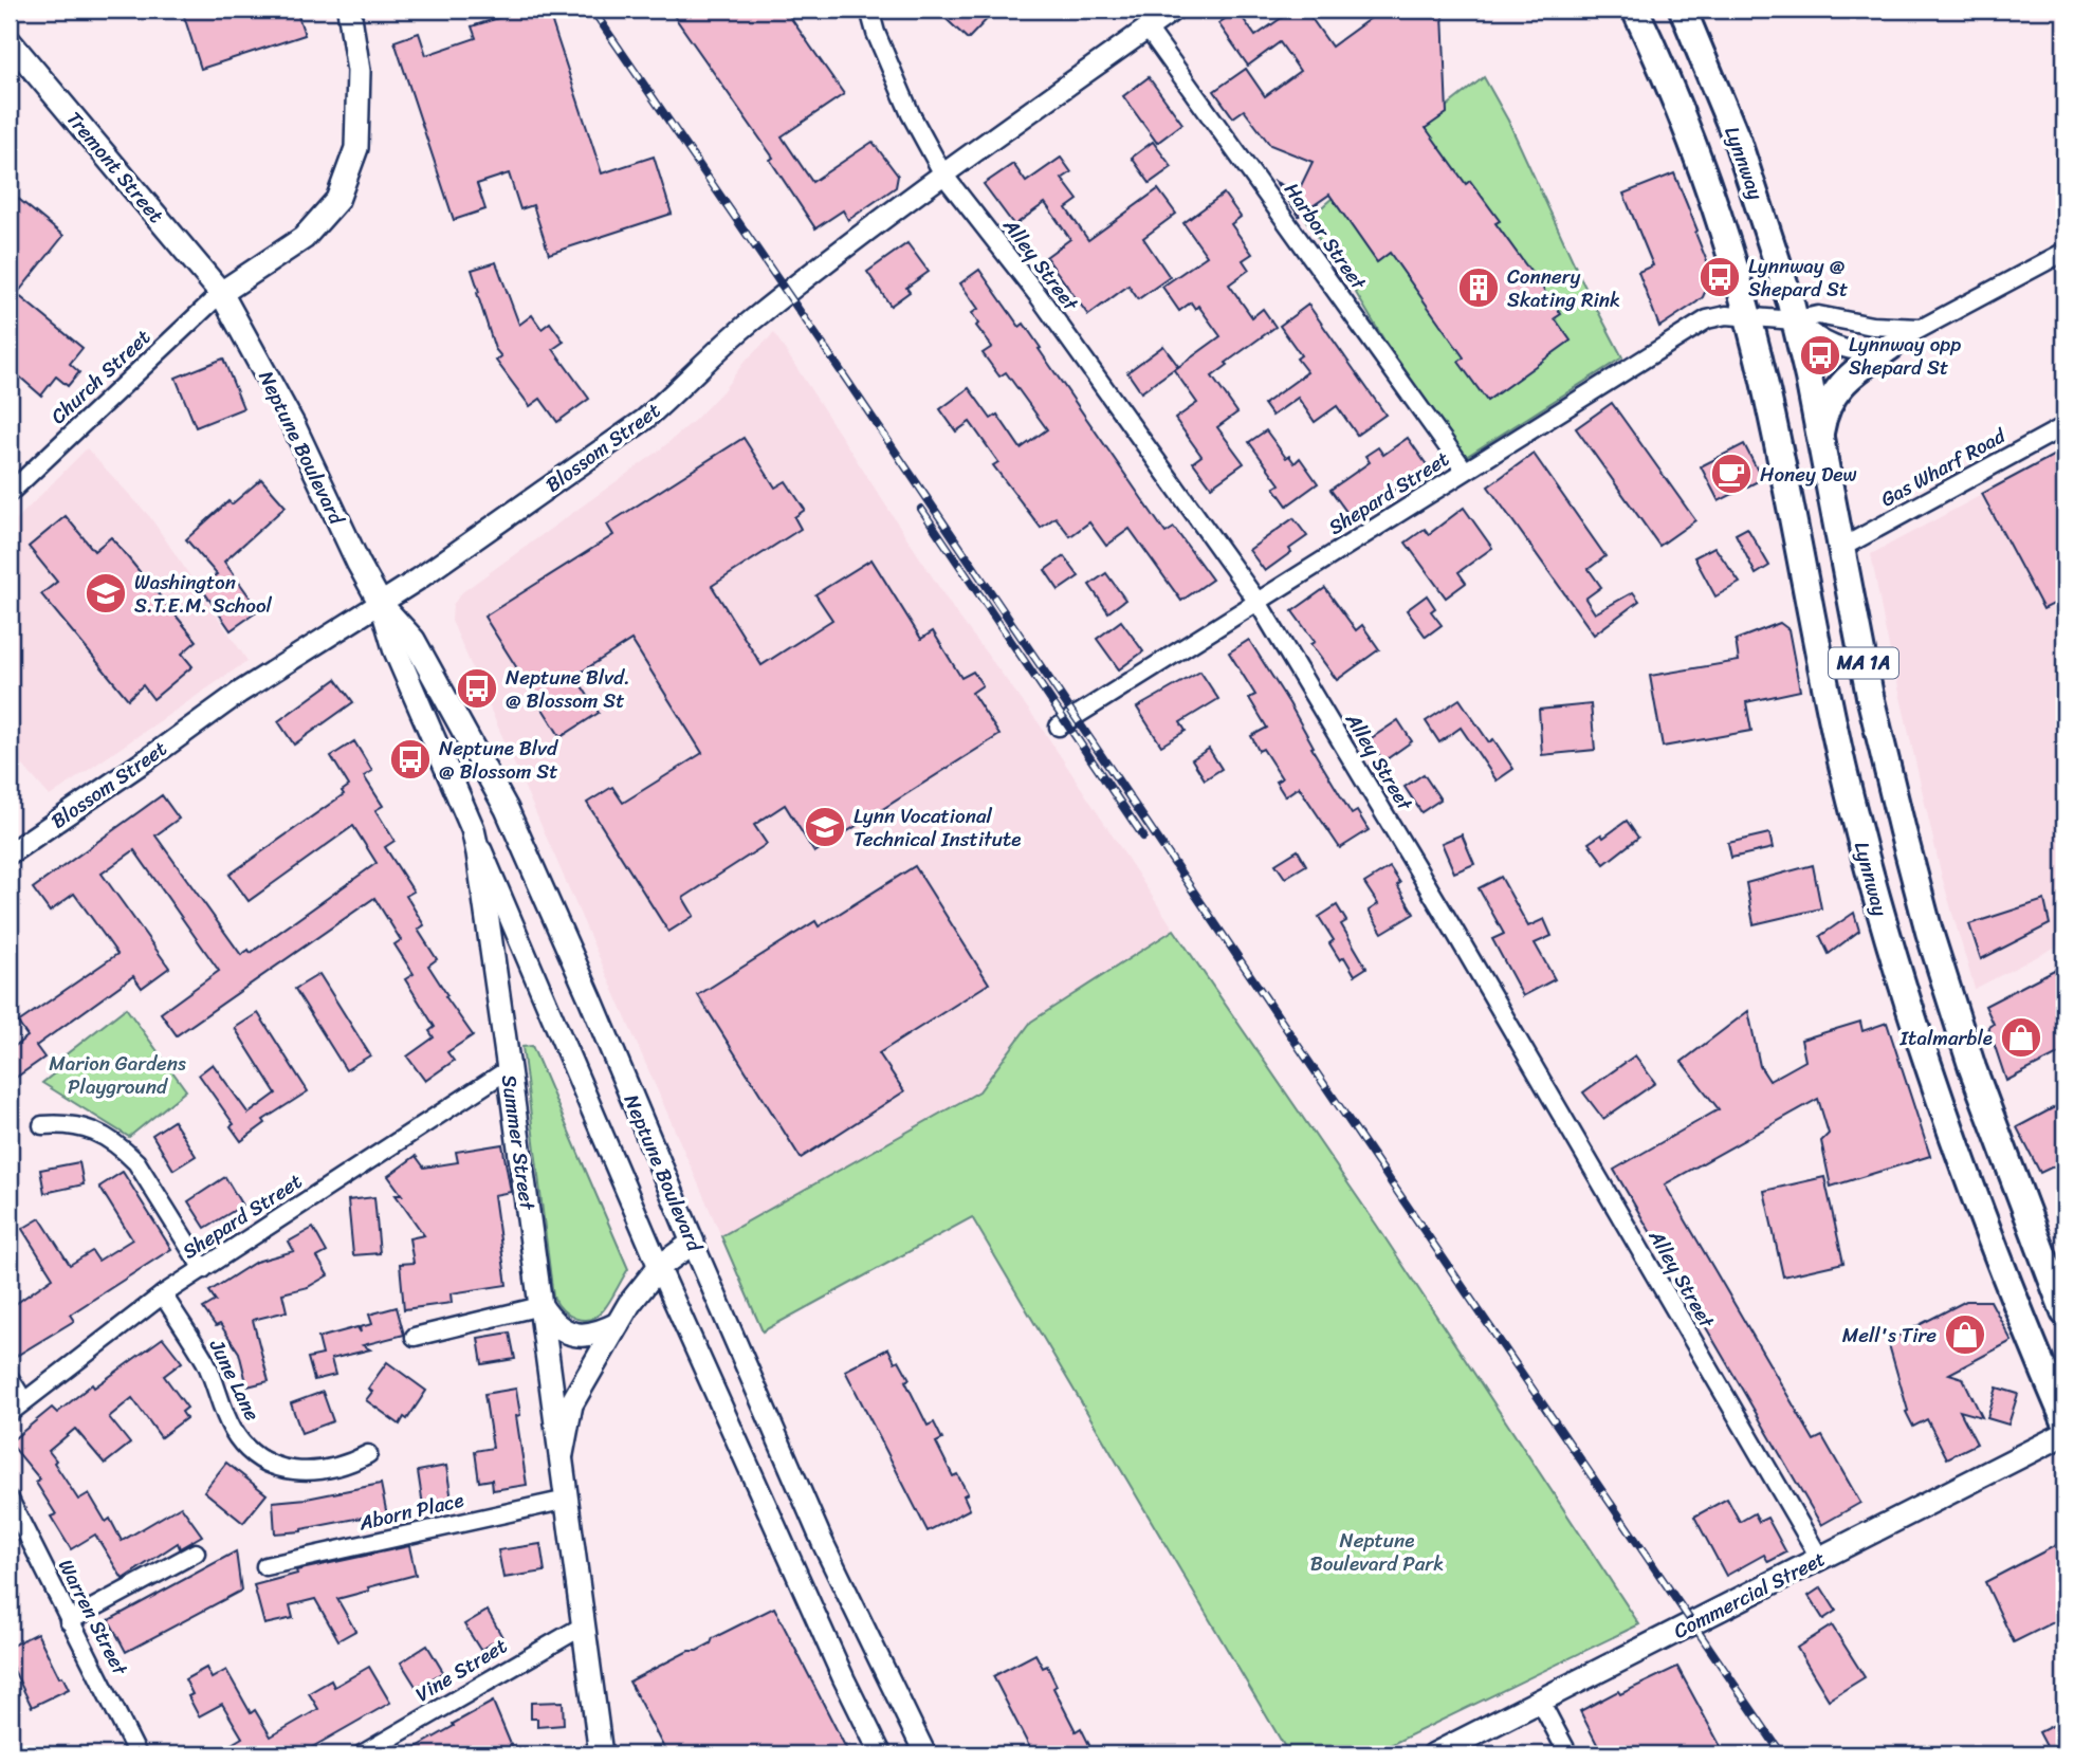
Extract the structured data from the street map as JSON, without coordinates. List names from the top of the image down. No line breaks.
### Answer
{"streets":{"highway":["Lynnway","MA 1A"],"main road":["Tremont Street","Neptune Boulevard","Summer Street","Commercial Street"],"street":["Harbor Street","Alley Street","Church Street","Blossom Street","Gas Wharf Road","Shepard Street","June Lane","Aborn Place","Warren Street","Vine Street"]},"crossings":[["Lynnway","Gas Wharf Road"],["Lynnway","Shepard Street"],["Tremont Street","Church Street"],["Tremont Street","Neptune Boulevard"],["Harbor Street","Blossom Street"],["Harbor Street","Shepard Street"],["Alley Street","Blossom Street"],["Alley Street","Shepard Street"],["Alley Street","Commercial Street"],["Church Street","Neptune Boulevard"],["Neptune Boulevard","Blossom Street"],["Neptune Boulevard","Summer Street"],["Shepard Street","Summer Street"],["Shepard Street","June Lane"],["Summer Street","Aborn Place"],["Summer Street","Vine Street"]],"parks":["Marion Gardens Playground","Neptune Boulevard Park"],"places":{"bus stop":["Lynnway @ Shepard St","Lynnway opp Shepard St","Neptune Blvd. @ Blossom St","Neptune Blvd @ Blossom St"],"building":["Connery Skating Rink"],"cafe":["Honey Dew"],"school or university":["Washington S.T.E.M. School","Lynn Vocational Technical Institute"],"shop":["Italmarble","Mell's Tire"]}}
